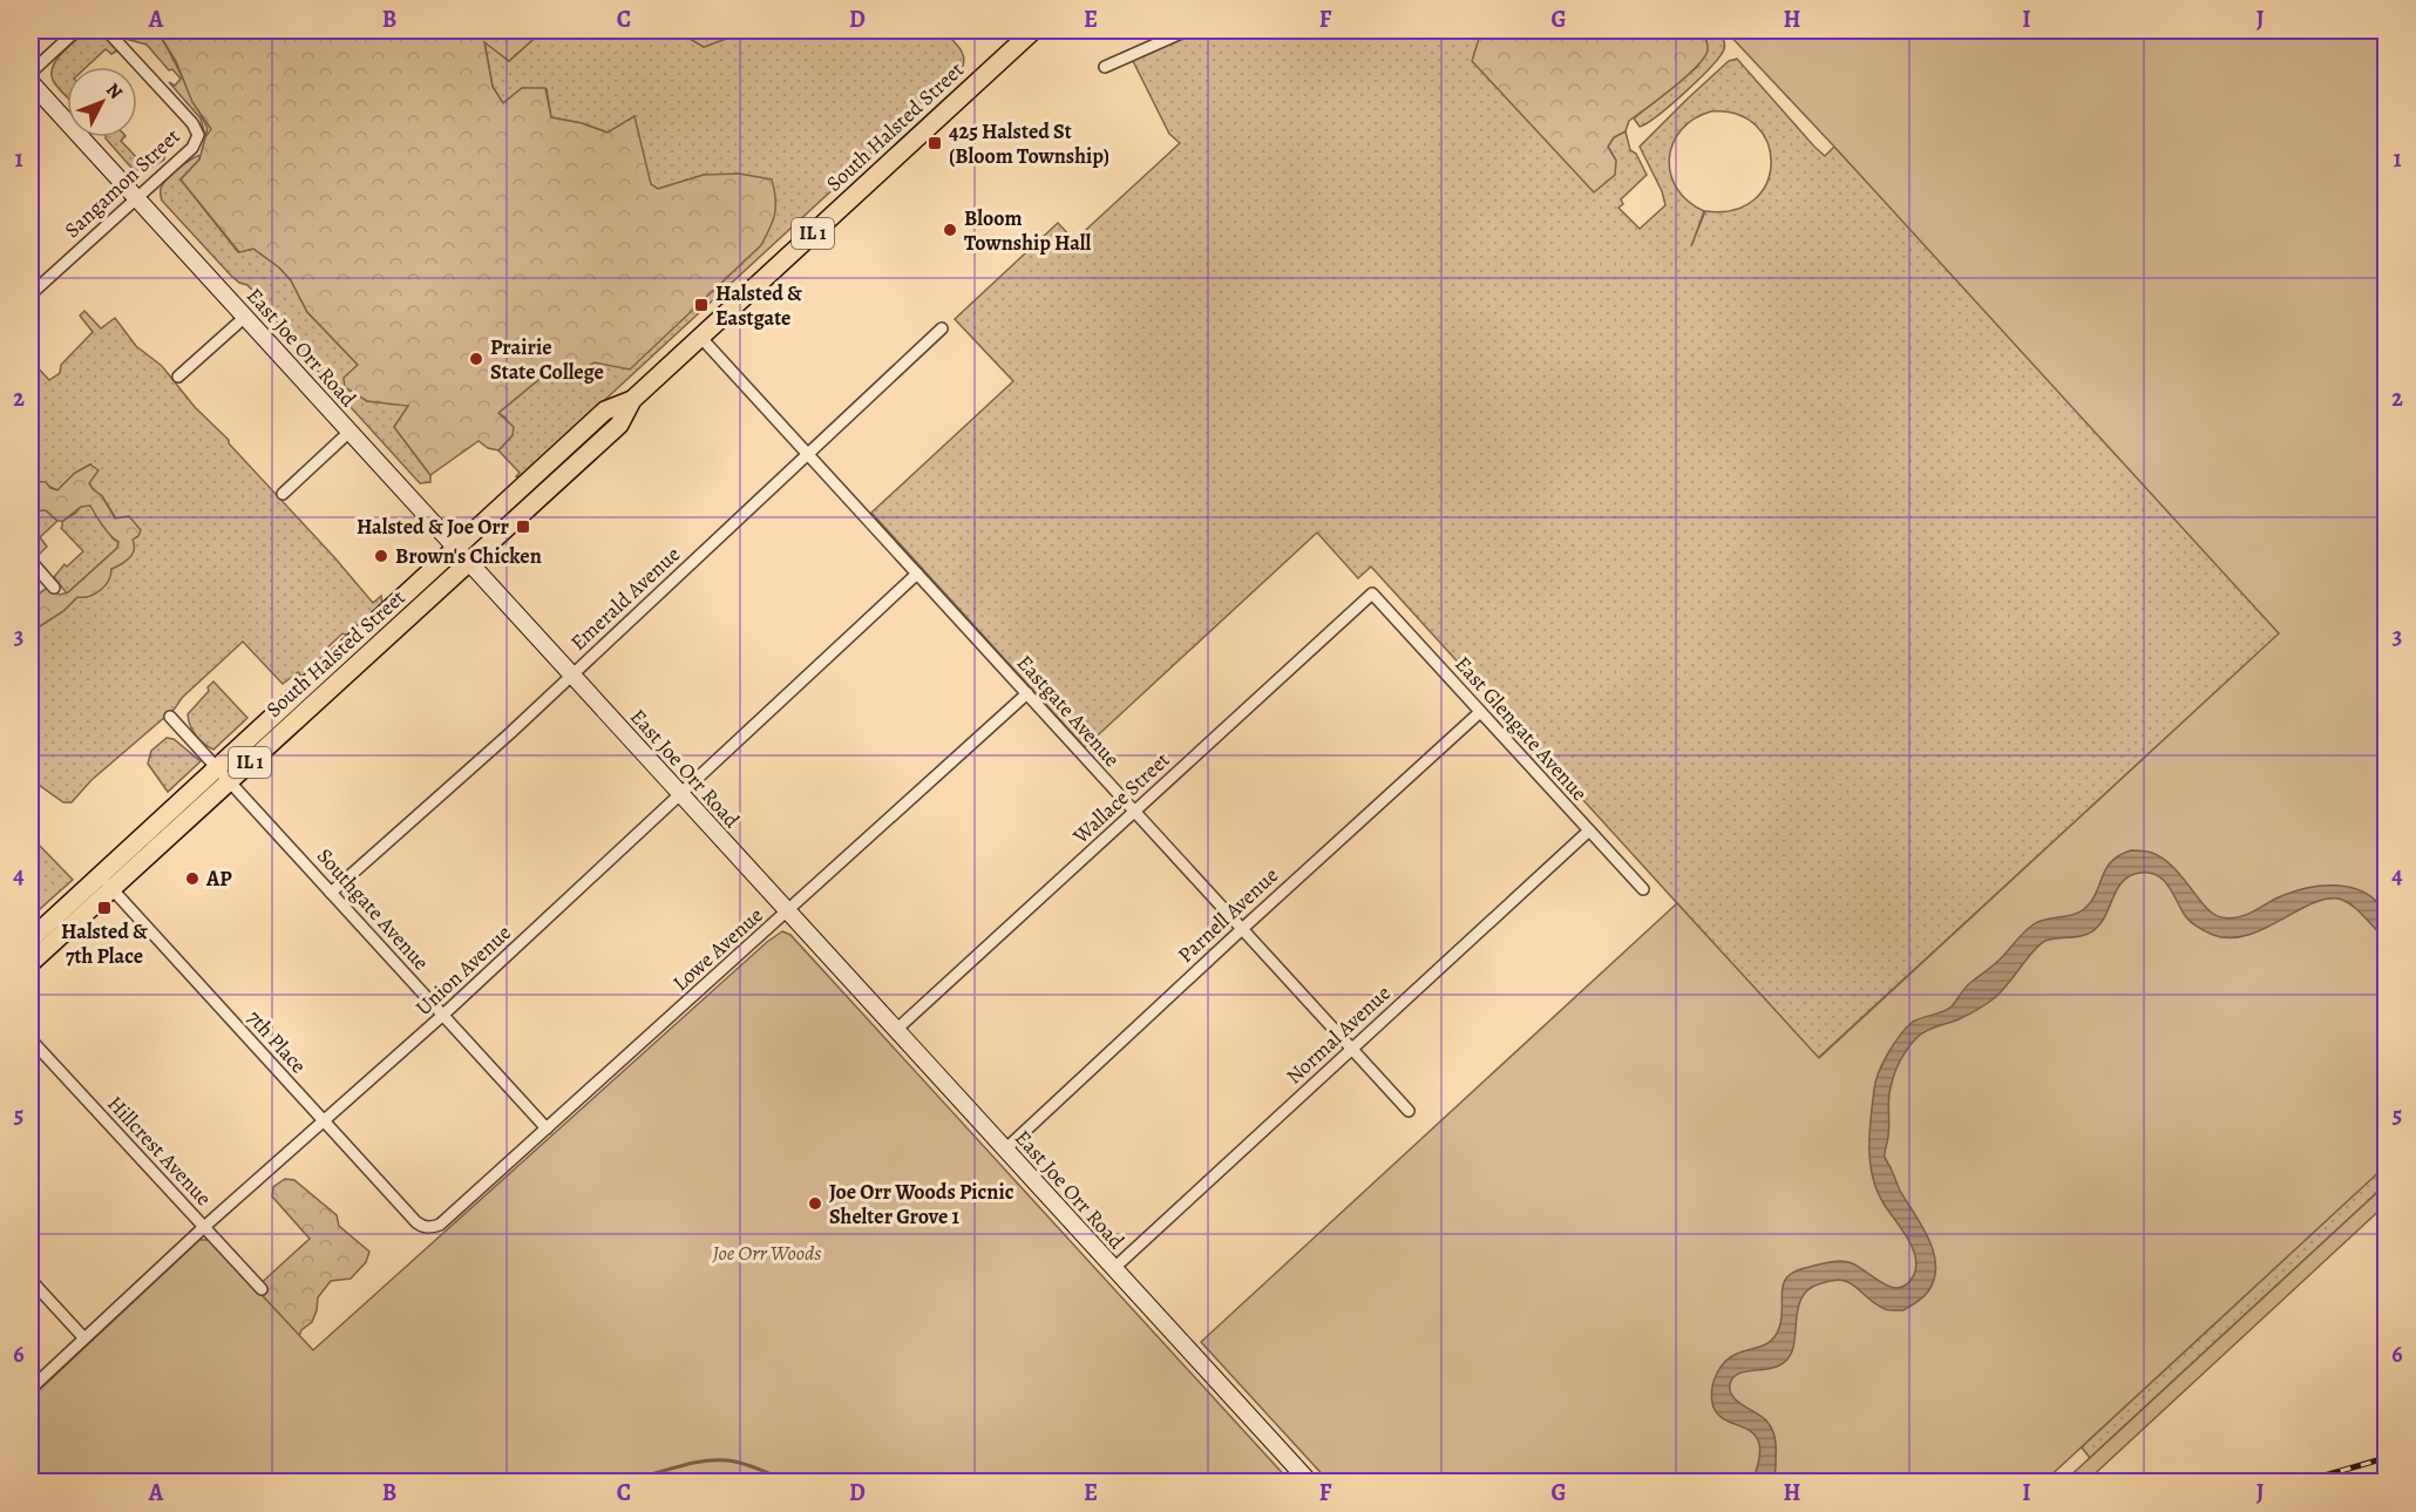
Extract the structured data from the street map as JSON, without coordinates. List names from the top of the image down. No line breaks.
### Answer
{"streets":{"main road":["South Halsted Street","IL 1"],"street":["Sangamon Street","East Joe Orr Road","Emerald Avenue","Eastgate Avenue","East Glengate Avenue","Wallace Street","Southgate Avenue","Parnell Avenue","Lowe Avenue","Union Avenue","Normal Avenue","7th Place","Hillcrest Avenue"]},"crossings":[["South Halsted Street","East Joe Orr Road"],["South Halsted Street","Eastgate Avenue"],["South Halsted Street","Southgate Avenue"],["South Halsted Street","7th Place"],["Sangamon Street","East Joe Orr Road"],["East Joe Orr Road","Emerald Avenue"],["East Joe Orr Road","Wallace Street"],["East Joe Orr Road","Parnell Avenue"],["East Joe Orr Road","Lowe Avenue"],["East Joe Orr Road","Union Avenue"],["East Joe Orr Road","Normal Avenue"],["Emerald Avenue","Eastgate Avenue"],["Emerald Avenue","Southgate Avenue"],["Eastgate Avenue","Wallace Street"],["Eastgate Avenue","Parnell Avenue"],["Eastgate Avenue","Lowe Avenue"],["Eastgate Avenue","Union Avenue"],["Eastgate Avenue","Normal Avenue"],["East Glengate Avenue","Wallace Street"],["East Glengate Avenue","Parnell Avenue"],["East Glengate Avenue","Normal Avenue"],["Southgate Avenue","Lowe Avenue"],["Southgate Avenue","Union Avenue"],["Lowe Avenue","7th Place"],["Union Avenue","7th Place"],["Union Avenue","Hillcrest Avenue"]],"parks":["Joe Orr Woods"],"places":{"transit":["425 Halsted St (Bloom Township)","Halsted & Eastgate","Halsted & Joe Orr","Halsted & 7th Place"],"other":["Bloom Township Hall","Prairie State College","Brown's Chicken","AP","Joe Orr Woods Picnic Shelter Grove 1"]},"north":"top right","grid":{"columns":["A","B","C","D","E","F","G","H","I","J"],"rows":["1","2","3","4","5","6"]}}
